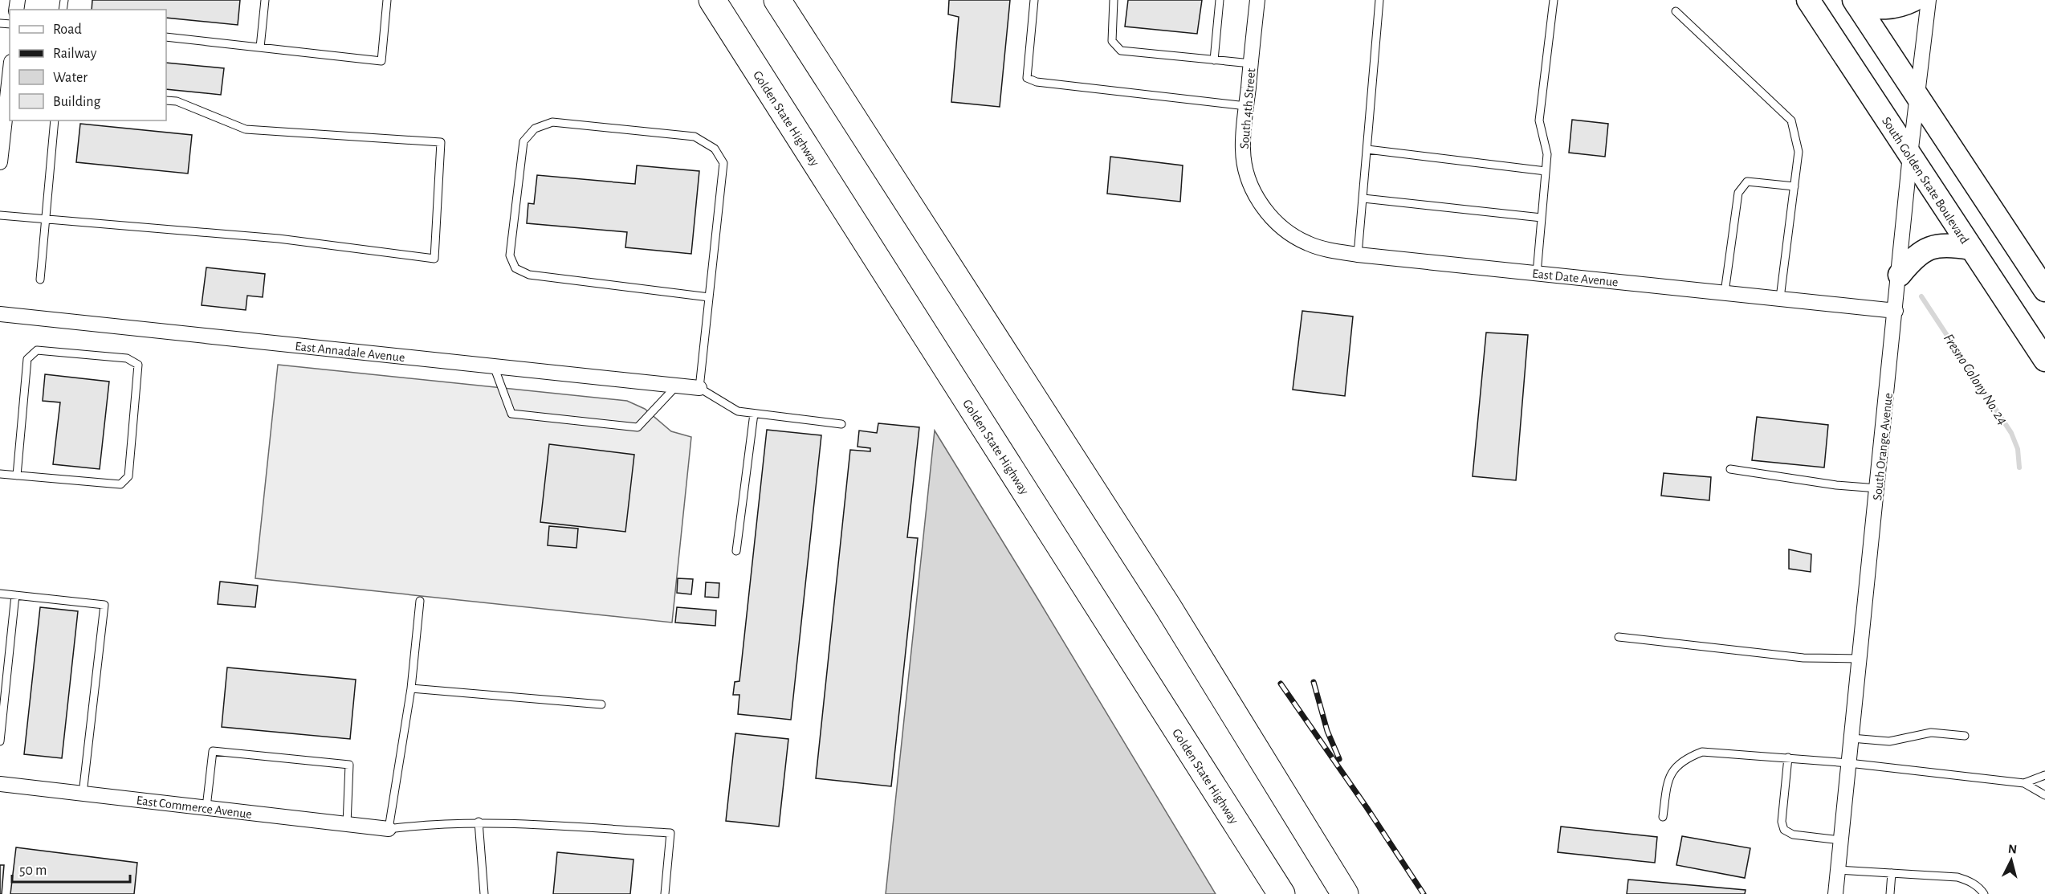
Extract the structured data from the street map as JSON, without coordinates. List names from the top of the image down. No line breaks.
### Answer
{"streets":{"highway":["Golden State Highway"],"main road":["South Golden State Boulevard"],"street":["South 4th Street","East Date Avenue","East Annadale Avenue","South Orange Avenue","East Commerce Avenue"]},"crossings":[["South 4th Street","East Date Avenue"],["South Golden State Boulevard","South Orange Avenue"],["East Date Avenue","South Orange Avenue"]],"water":["Fresno Colony No. 24"],"legend":["Road","Railway","Water","Building"],"scale_bar":"50 m","north":"top"}
